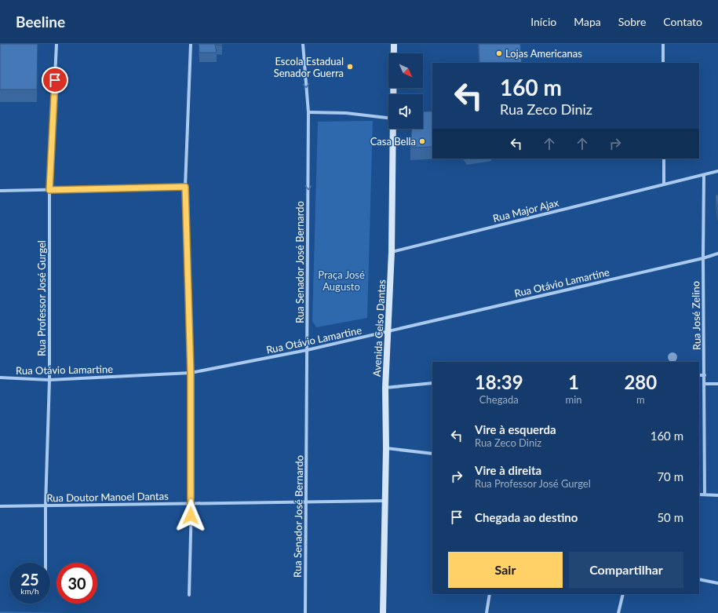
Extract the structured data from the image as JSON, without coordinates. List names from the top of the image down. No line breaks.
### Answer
{"streets":{"main road":["Avenida Celso Dantas"],"street":["Rua Major Ajax","Rua Senador José Bernardo","Rua Otávio Lamartine","Rua Professor José Gurgel","Rua José Zelino","Rua Doutor Manoel Dantas"]},"crossings":[["Rua Major Ajax","Rua José Zelino"],["Rua Major Ajax","Avenida Celso Dantas"],["Rua Senador José Bernardo","Rua Otávio Lamartine"],["Rua Senador José Bernardo","Rua Doutor Manoel Dantas"],["Rua Otávio Lamartine","Rua Professor José Gurgel"],["Rua Otávio Lamartine","Rua José Zelino"],["Rua Otávio Lamartine","Avenida Celso Dantas"],["Rua Professor José Gurgel","Rua Doutor Manoel Dantas"],["Avenida Celso Dantas","Rua Doutor Manoel Dantas"]],"one_way":["Rua Senador José Bernardo"],"parks":["Praça José Augusto"],"places":["Lojas Americanas","Escola Estadual Senador Guerra","Casa Bella"],"north":"bottom right","page":{"header":"Beeline","nav":["Início","Mapa","Sobre","Contato"],"turn":["160 m","Rua Zeco Diniz"],"eta":["18:39","Chegada","1","min","280","m"],"list":[{"name":"Vire à esquerda","note":"Rua Zeco Diniz","value":"160 m"},{"name":"Vire à direita","note":"Rua Professor José Gurgel","value":"70 m"},{"name":"Chegada ao destino","value":"50 m"}],"buttons":["Sair","Compartilhar"],"speed":"25 km/h","limit":"30"}}
